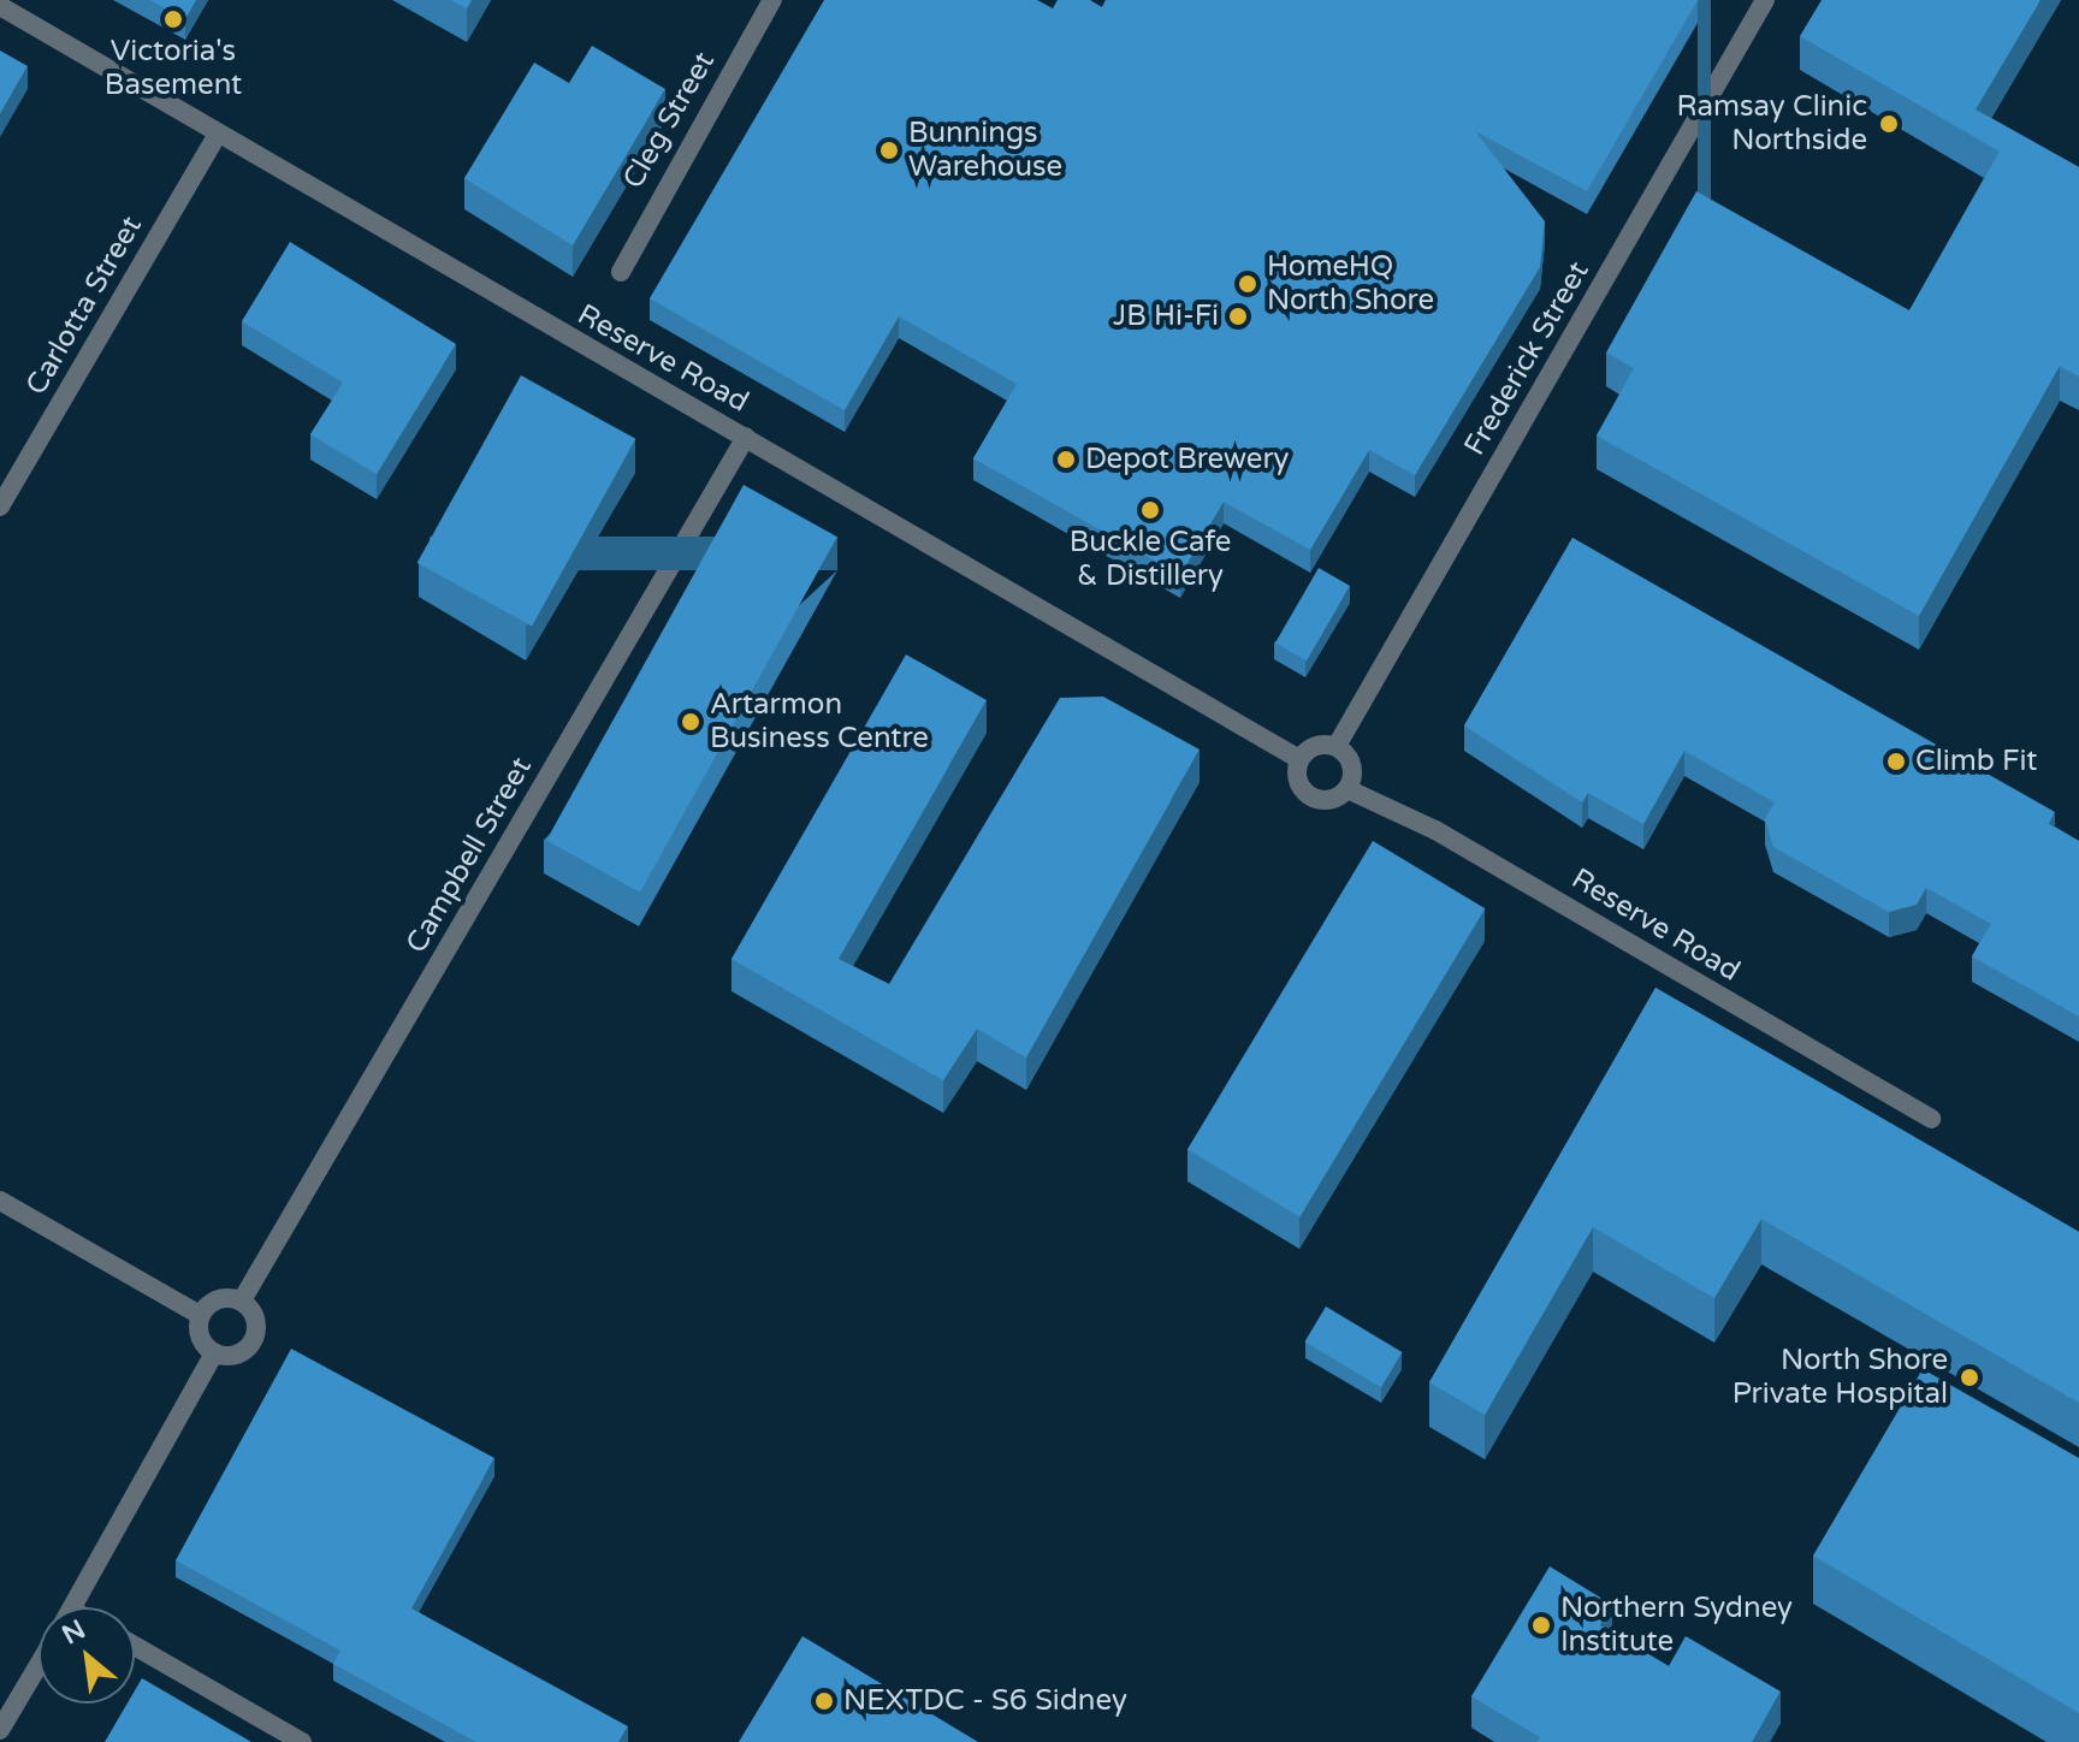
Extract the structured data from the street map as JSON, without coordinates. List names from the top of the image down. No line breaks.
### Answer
{"streets":{"street":["Cleg Street","Carlotta Street","Reserve Road","Frederick Street","Campbell Street"]},"crossings":[["Carlotta Street","Reserve Road"],["Reserve Road","Frederick Street"],["Reserve Road","Campbell Street"]],"places":["Victoria's Basement","Ramsay Clinic Northside","Bunnings Warehouse","HomeHQ North Shore","JB Hi-Fi","Depot Brewery","Buckle Cafe & Distillery","Artarmon Business Centre","Climb Fit","North Shore Private Hospital","Northern Sydney Institute","NEXTDC - S6 Sidney"],"north":"top left"}
